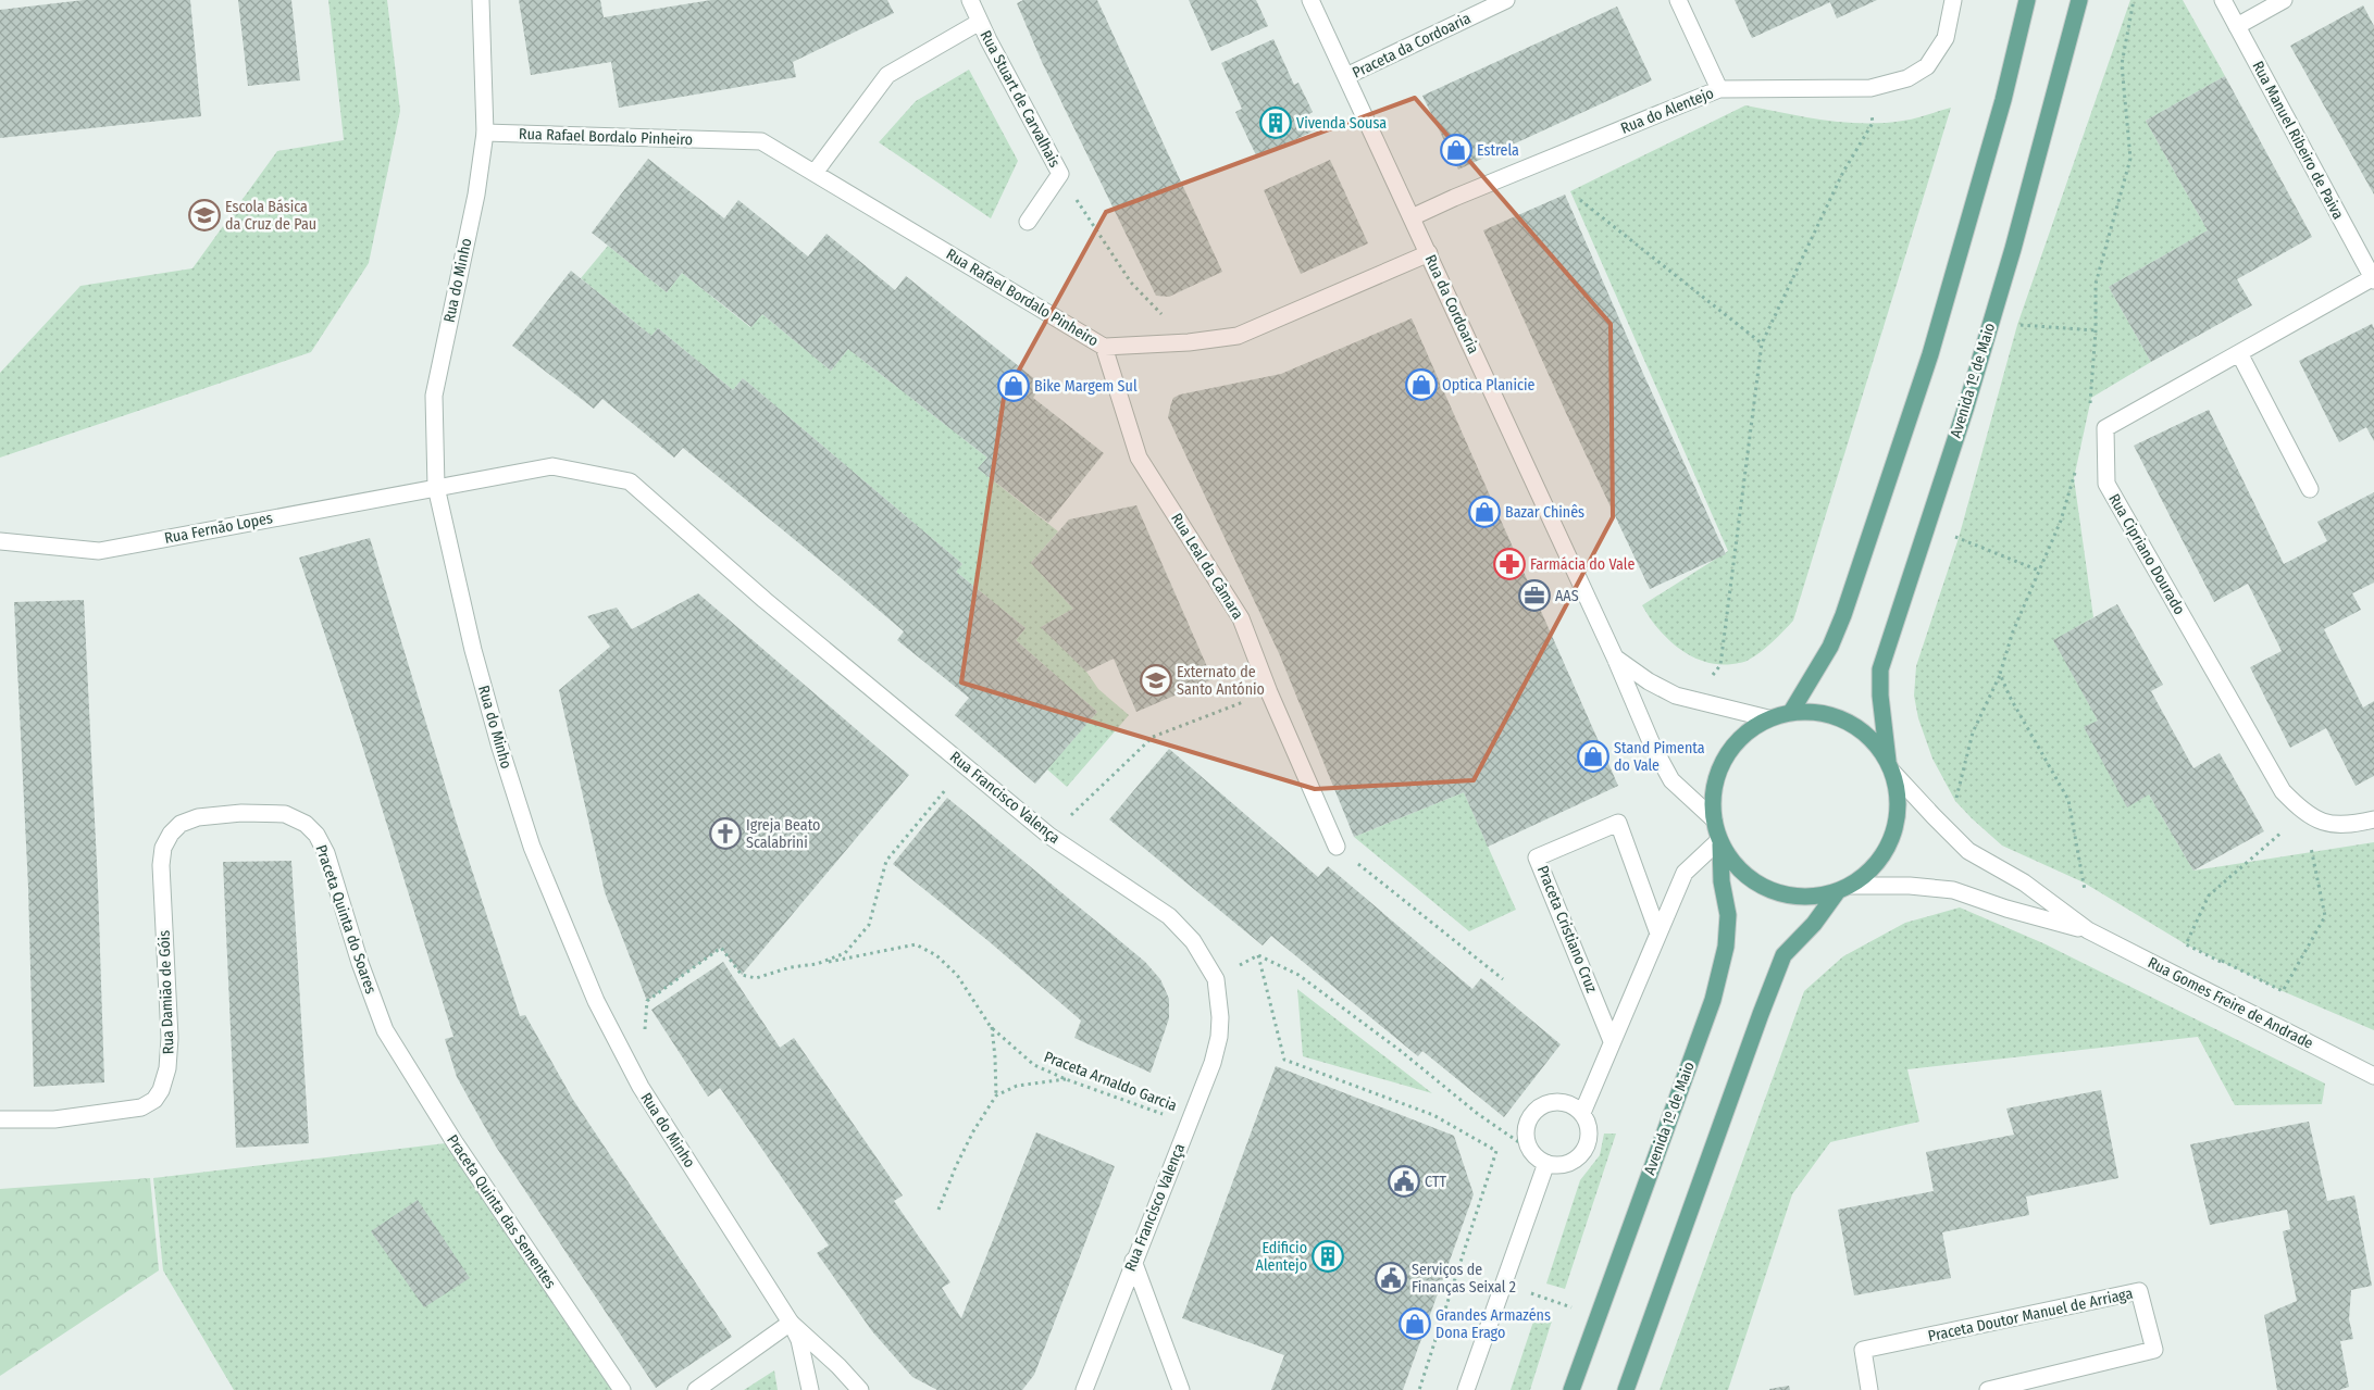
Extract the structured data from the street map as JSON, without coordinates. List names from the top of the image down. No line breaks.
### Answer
{"streets":{"main road":["Avenida 1º de Maio"],"street":["Praceta da Cordoaria","Rua Stuart de Carvalhais","Rua do Alentejo","Rua Rafael Bordalo Pinheiro","Rua Manuel Ribeiro de Paiva","Rua do Minho","Rua da Cordoaria","Rua Fernão Lopes","Rua Cipriano Dourado","Rua Leal da Câmara","Rua Francisco Valença","Praceta Quinta do Soares","Praceta Cristiano Cruz","Rua Damião de Góis","Rua Gomes Freire de Andrade","Praceta Quinta das Sementes","Praceta Doutor Manuel de Arriaga"],"path":["Praceta Arnaldo Garcia"]},"crossings":[["Praceta da Cordoaria","Rua da Cordoaria"],["Rua do Alentejo","Rua da Cordoaria"],["Rua Rafael Bordalo Pinheiro","Rua do Minho"],["Rua Rafael Bordalo Pinheiro","Rua da Cordoaria"],["Rua Rafael Bordalo Pinheiro","Rua Leal da Câmara"],["Rua Manuel Ribeiro de Paiva","Rua Cipriano Dourado"],["Rua do Minho","Rua Fernão Lopes"],["Rua do Minho","Rua Francisco Valença"],["Rua da Cordoaria","Avenida 1º de Maio"],["Rua Fernão Lopes","Rua Francisco Valença"],["Rua Francisco Valença","Praceta Arnaldo Garcia"],["Praceta Quinta do Soares","Rua Damião de Góis"],["Praceta Quinta do Soares","Praceta Quinta das Sementes"]],"places":{"building":["Vivenda Sousa","Edificio Alentejo"],"shop":["Estrela","Optica Planicie","Bike Margem Sul","Bazar Chinês","Stand Pimenta do Vale","Grandes Armazéns Dona Erago"],"school or university":["Escola Básica da Cruz de Pau","Externato de Santo António"],"pharmacy":["Farmácia do Vale"],"office":["AAS"],"church":["Igreja Beato Scalabrini"],"public building":["CTT","Serviços de Finanças Seixal 2"]}}
